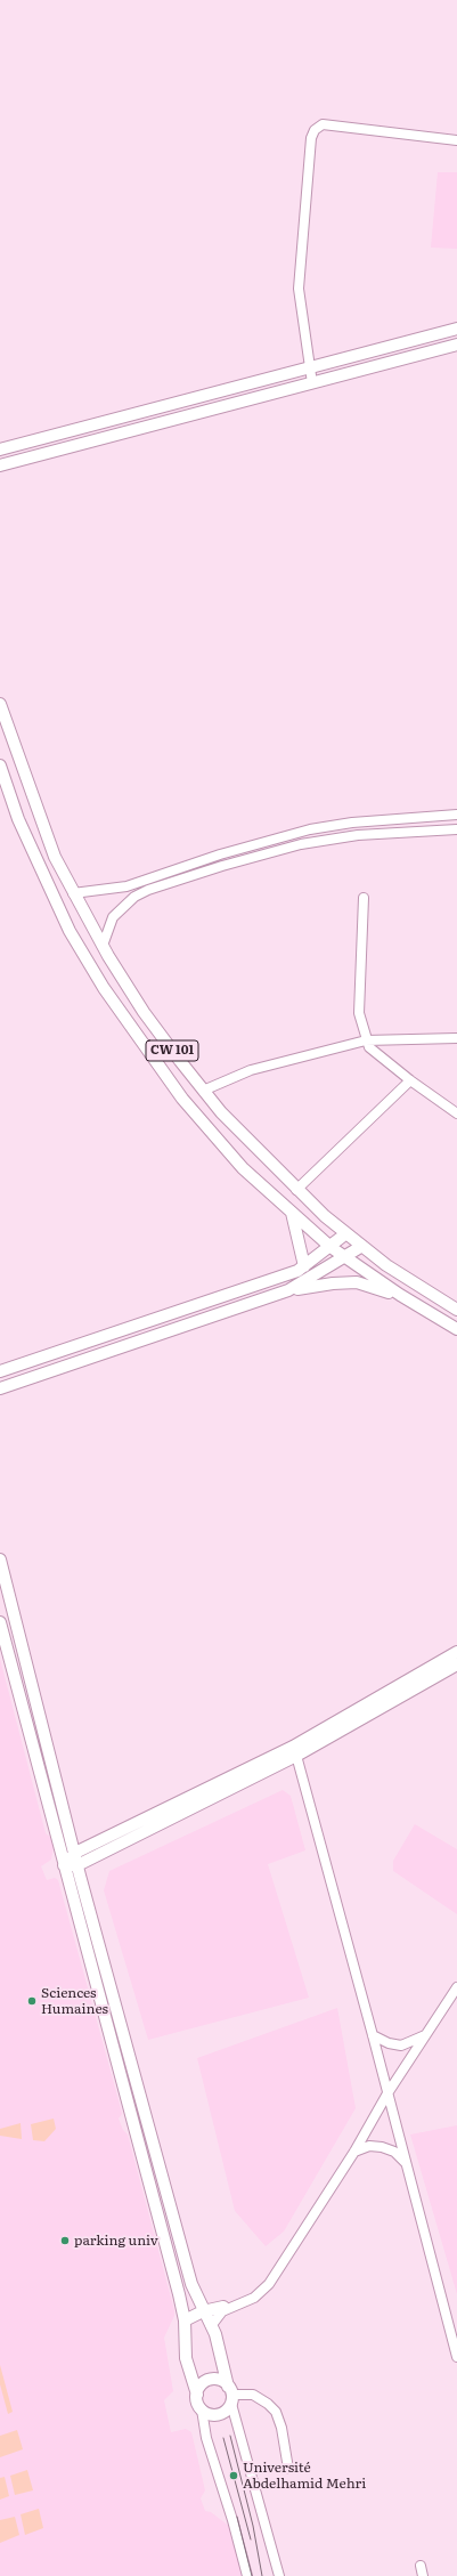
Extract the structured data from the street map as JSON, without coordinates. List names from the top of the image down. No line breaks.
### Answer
{"streets":{"main road":["CW 101"]},"places":["Sciences Humaines","parking univ","Université Abdelhamid Mehri"]}
